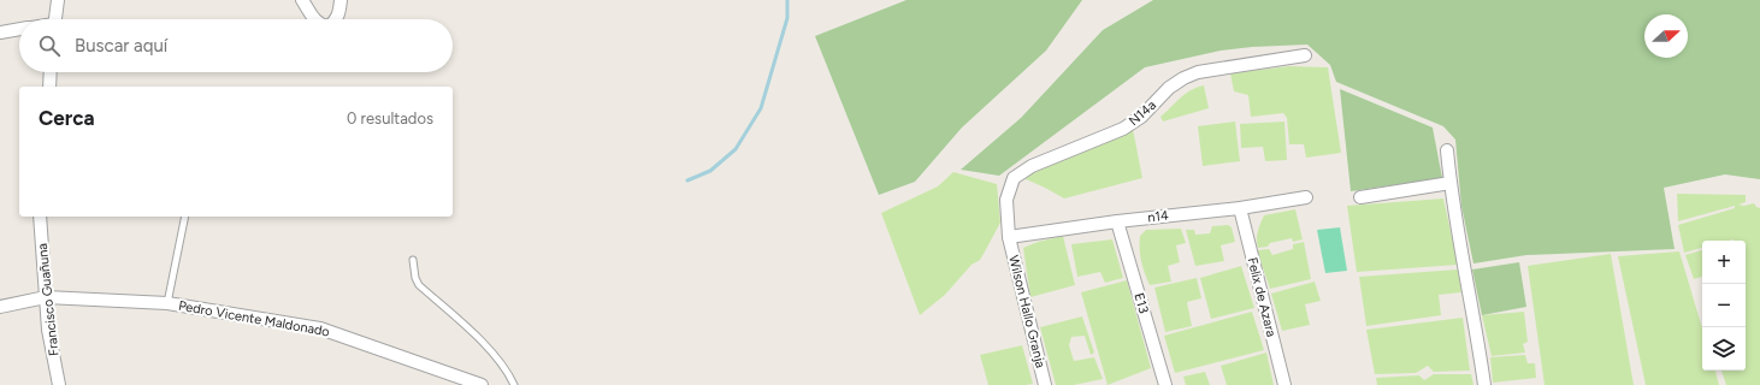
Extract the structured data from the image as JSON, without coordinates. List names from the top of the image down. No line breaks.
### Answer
{"streets":{"street":["N14a","n14","Felix de Azara","Francisco Guañuna","E13","Wilson Hallo Granja","Pedro Vicente Maldonado"]},"crossings":[["N14a","n14"],["N14a","Wilson Hallo Granja"],["n14","Felix de Azara"],["n14","E13"],["n14","Wilson Hallo Granja"],["Francisco Guañuna","Pedro Vicente Maldonado"]],"north":"right","page":{"search":"Buscar aquí","heading":["Cerca","0 resultados"],"map_buttons":["+","−"]}}
